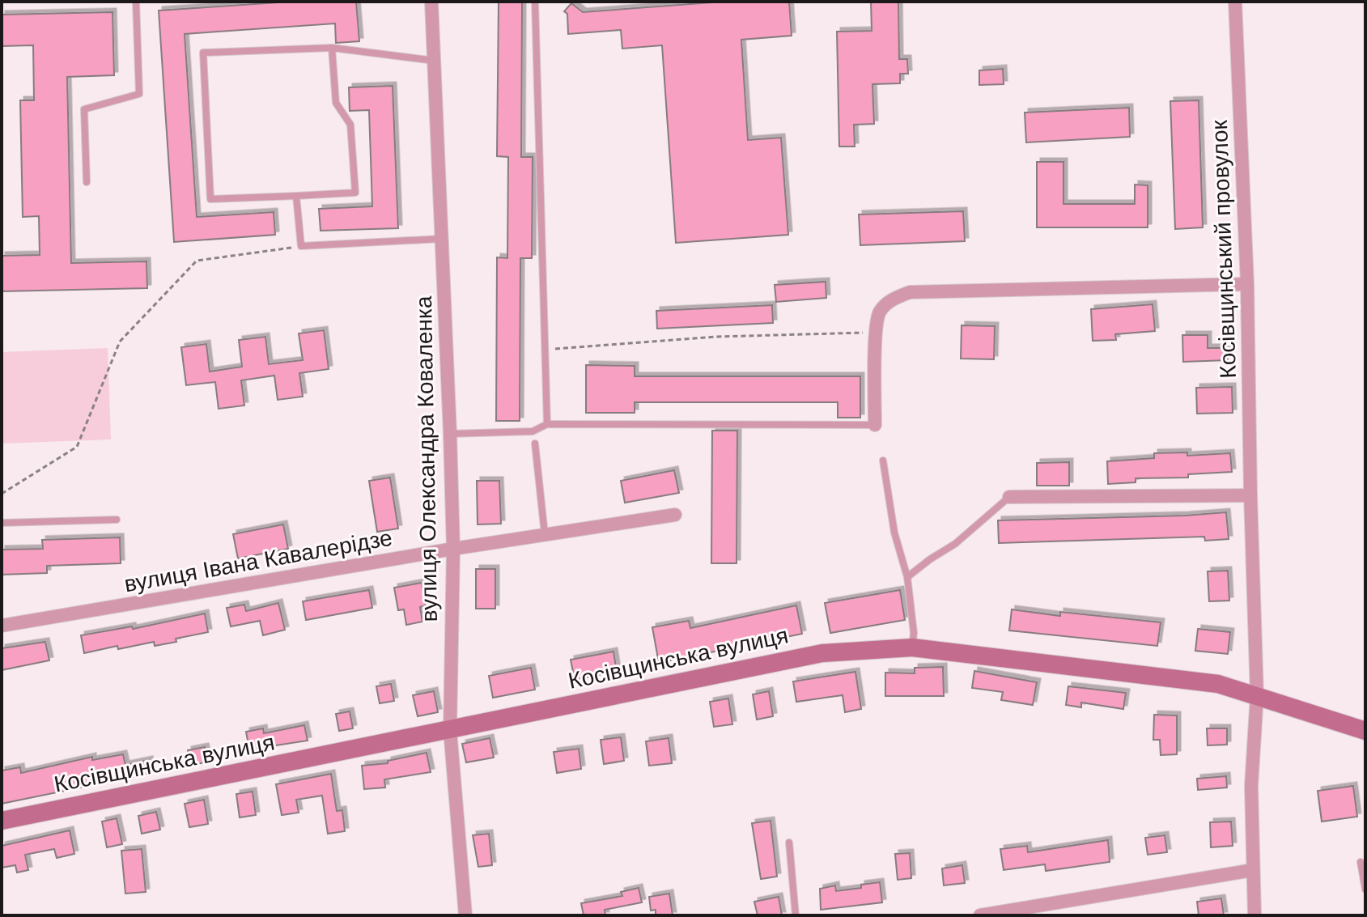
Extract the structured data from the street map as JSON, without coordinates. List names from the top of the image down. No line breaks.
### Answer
{"streets":{"street":["Косівщинський провулок","вулиця Олександра Коваленка","вулиця Івана Кавалерідзе","Косівщинська вулиця"]},"crossings":[["Косівщинський провулок","Косівщинська вулиця"],["вулиця Олександра Коваленка","вулиця Івана Кавалерідзе"],["вулиця Олександра Коваленка","Косівщинська вулиця"]]}
